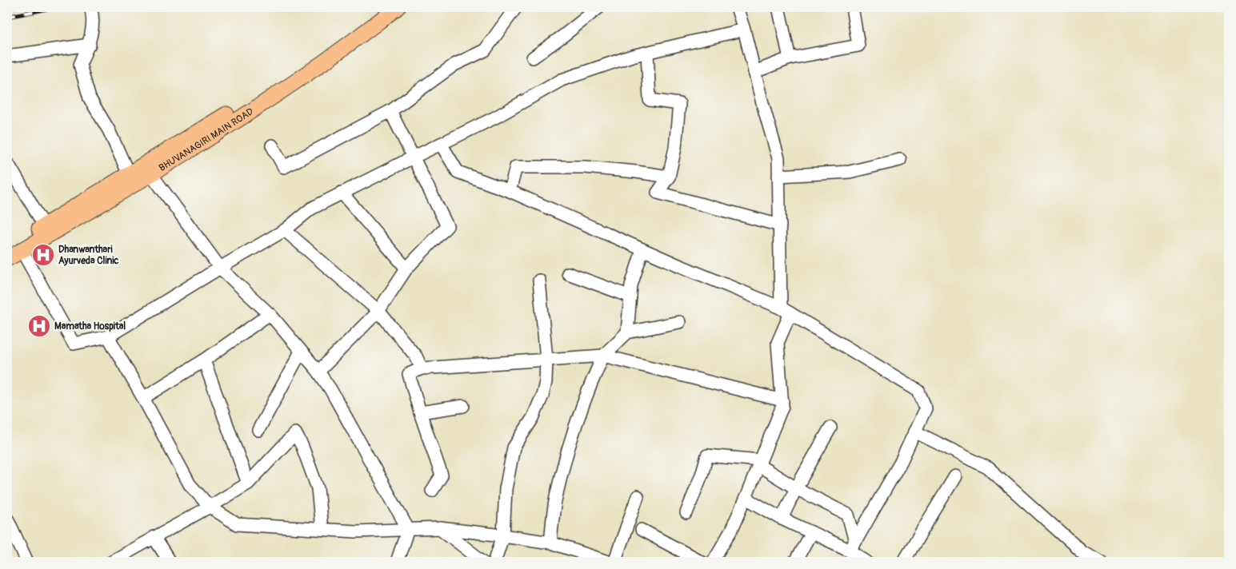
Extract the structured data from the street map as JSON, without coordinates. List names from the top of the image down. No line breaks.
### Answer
{"streets":{"main road":["BHUVANAGIRI MAIN ROAD"]},"places":{"hospital":["Dhanwanthari Ayurveda Clinic","Mamatha Hospital"]}}
